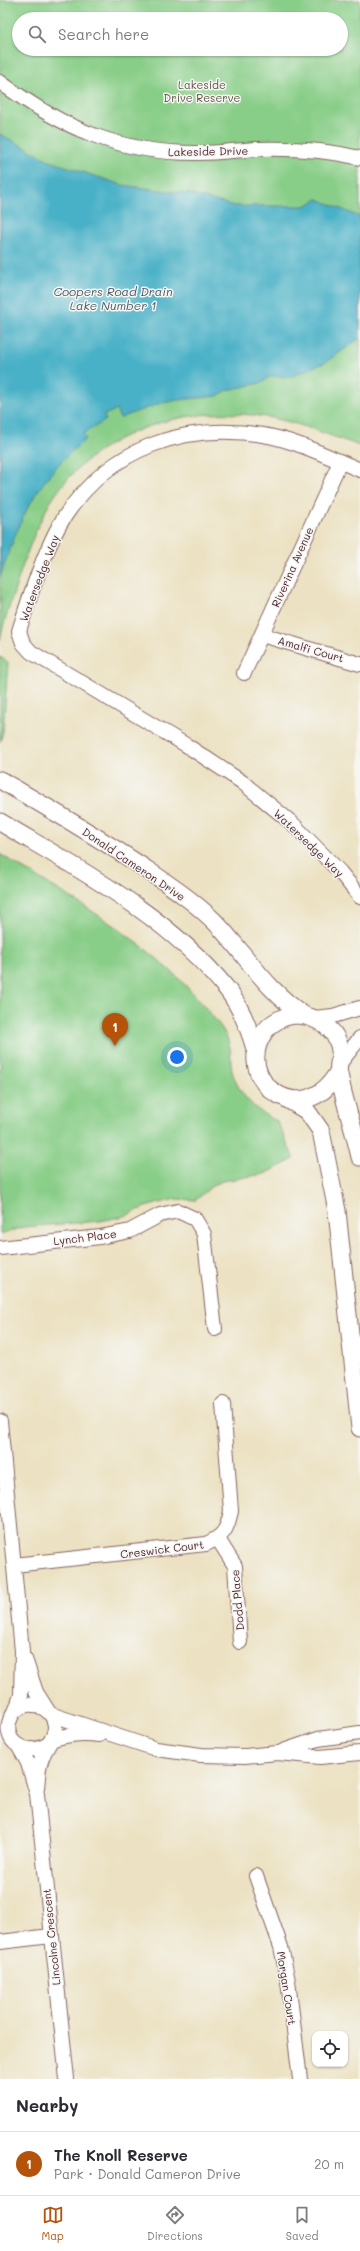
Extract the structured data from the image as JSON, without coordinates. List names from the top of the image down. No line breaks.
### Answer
{"streets":{"street":["Lakeside Drive","Riverina Avenue","Watersedge Way","Amalfi Court","Donald Cameron Drive","Lynch Place","Creswick Court","Dodd Place","Lincolne Crescent","Morgan Court"]},"crossings":[["Riverina Avenue","Watersedge Way"],["Riverina Avenue","Amalfi Court"],["Creswick Court","Dodd Place"]],"water":["Coopers Road Drain Lake Number 1"],"parks":["Lakeside Drive Reserve"],"page":{"search":"Search here","pins":"1","heading":"Nearby","list":[{"mark":"1","name":"The Knoll Reserve","note":"Park · Donald Cameron Drive","value":"20 m"}],"nav":["Map","Directions","Saved"]}}
